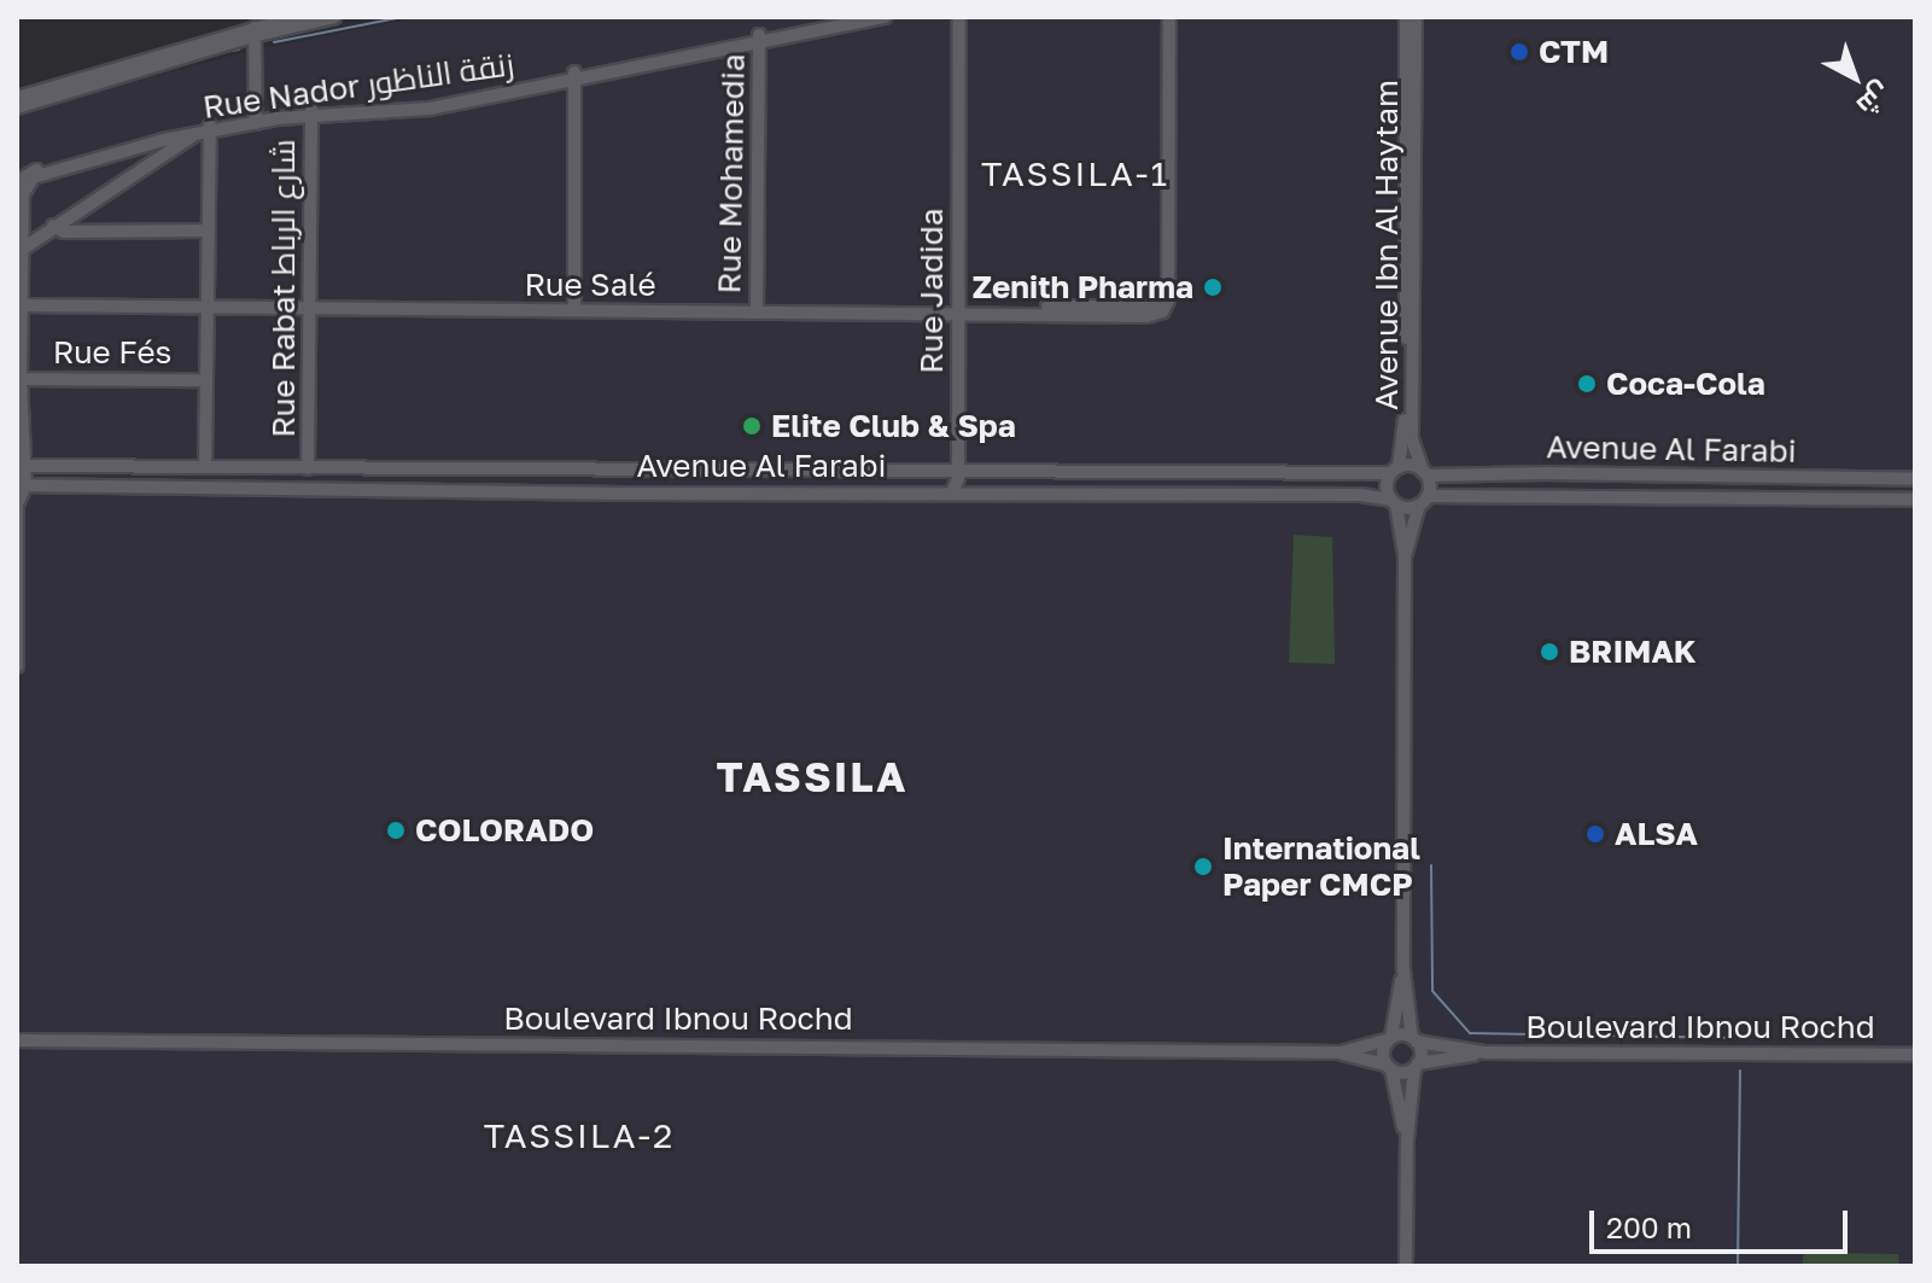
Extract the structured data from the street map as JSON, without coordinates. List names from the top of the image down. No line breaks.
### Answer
{"streets":{"street":["Rue Nador زنقة الناظور","Rue Mohamedia","Avenue Ibn Al Haytam","Rue Salé","Rue Rabat شارع الرباط","Rue Jadida","Rue Fés","Avenue Al Farabi","Boulevard Ibnou Rochd"]},"crossings":[["Rue Nador زنقة الناظور","Rue Mohamedia"],["Rue Nador زنقة الناظور","Rue Rabat شارع الرباط"],["Rue Mohamedia","Rue Salé"],["Avenue Ibn Al Haytam","Avenue Al Farabi"],["Rue Salé","Rue Rabat شارع الرباط"],["Rue Salé","Rue Jadida"],["Rue Rabat شارع الرباط","Avenue Al Farabi"],["Rue Jadida","Avenue Al Farabi"]],"districts":["TASSILA-1","TASSILA","TASSILA-2"],"places":["CTM","Zenith Pharma","Coca-Cola","Elite Club & Spa","BRIMAK","COLORADO","ALSA","International Paper CMCP"],"scale_bar":"200 m","north":"bottom right"}
